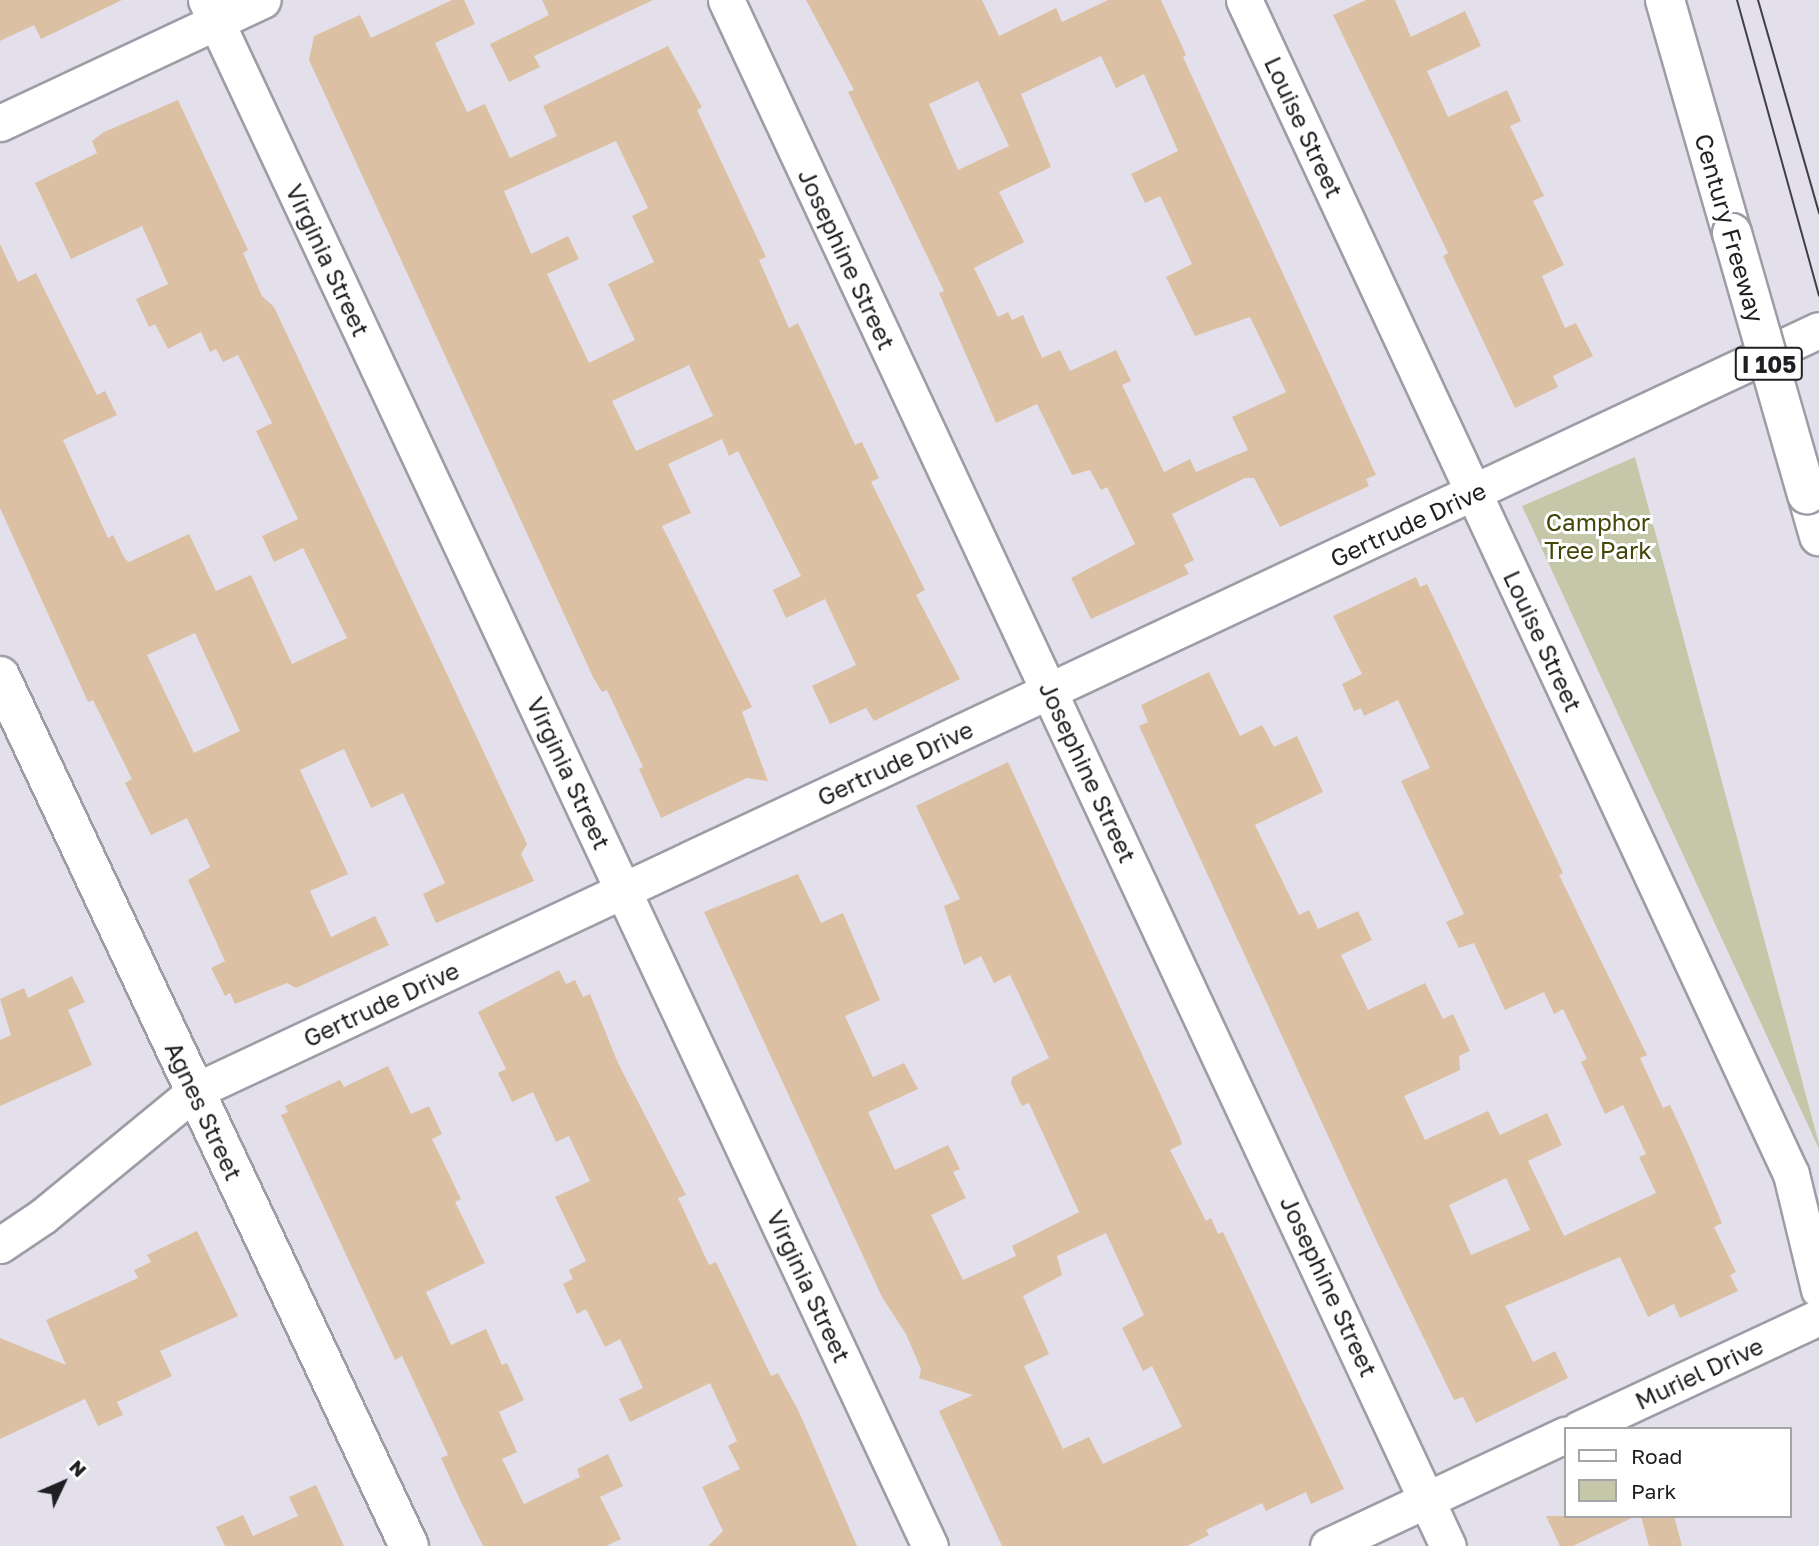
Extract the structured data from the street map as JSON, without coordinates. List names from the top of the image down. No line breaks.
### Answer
{"streets":{"main road":["Century Freeway","I 105","Agnes Street"],"street":["Louise Street","Josephine Street","Virginia Street","Gertrude Drive","Muriel Drive"]},"crossings":[["Louise Street","Gertrude Drive"],["Josephine Street","Gertrude Drive"],["Virginia Street","Gertrude Drive"],["Gertrude Drive","Agnes Street"]],"parks":["Camphor Tree Park"],"legend":["Road","Park"],"north":"top right"}
